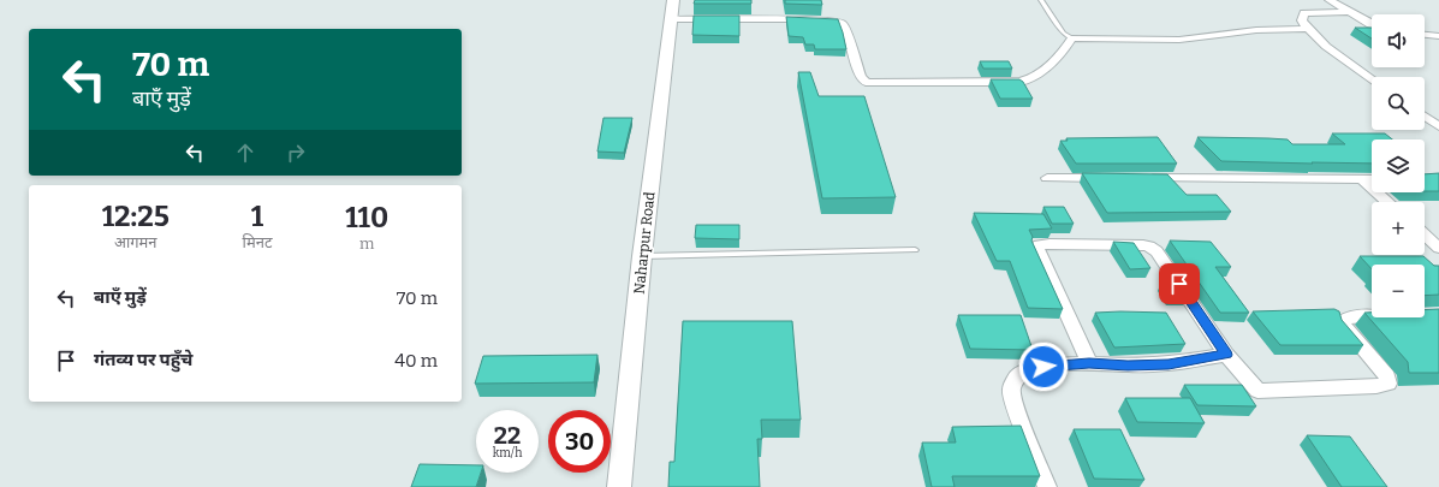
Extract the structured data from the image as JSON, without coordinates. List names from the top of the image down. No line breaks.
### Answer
{"streets":{"street":["Naharpur Road"]},"page":{"map_buttons":["+","−"],"turn":["70 m","बाएँ मुड़ें"],"eta":["12:25","आगमन","1","मिनट","110","m"],"list":[{"name":"बाएँ मुड़ें","value":"70 m"},{"name":"गंतव्य पर पहुँचे","value":"40 m"}],"speed":"22 km/h","limit":"30"}}
